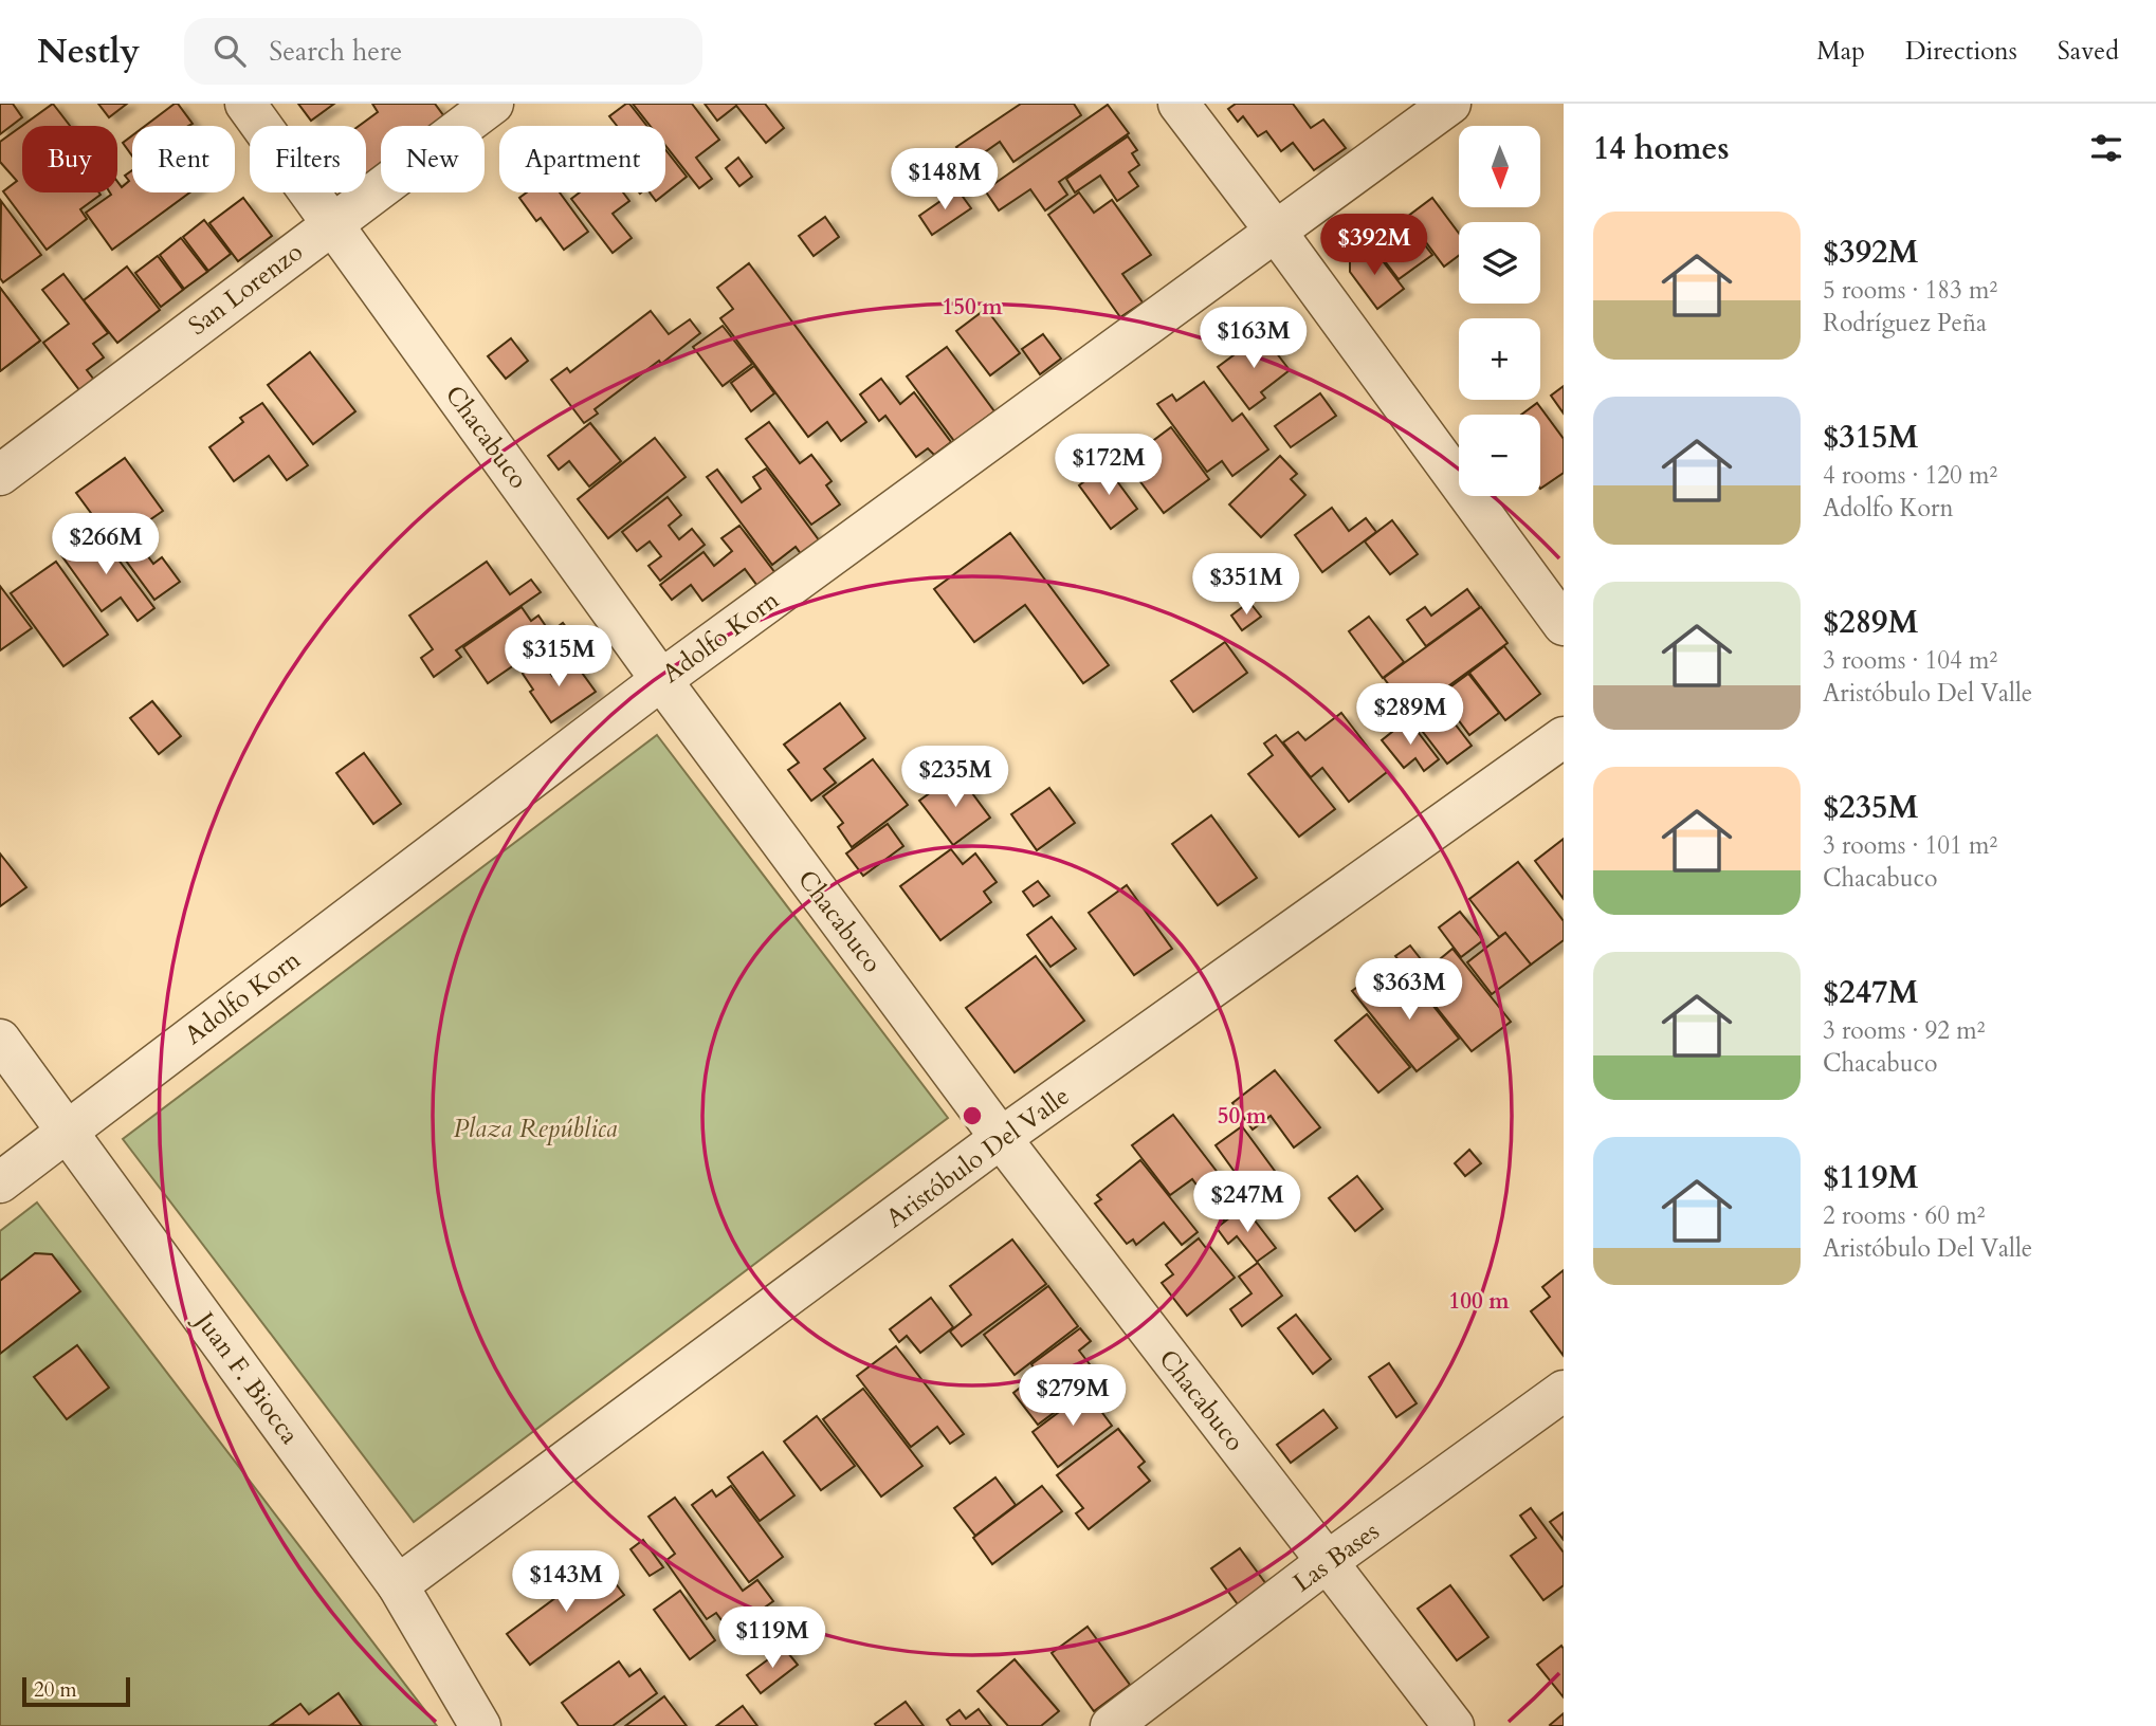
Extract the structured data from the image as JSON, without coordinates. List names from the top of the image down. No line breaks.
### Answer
{"streets":{"street":["San Lorenzo","Chacabuco","Adolfo Korn","Aristóbulo Del Valle","Juan F. Biocca","Las Bases"]},"crossings":[["San Lorenzo","Chacabuco"],["Chacabuco","Adolfo Korn"],["Chacabuco","Aristóbulo Del Valle"],["Chacabuco","Las Bases"],["Adolfo Korn","Juan F. Biocca"],["Aristóbulo Del Valle","Juan F. Biocca"]],"parks":["Plaza República"],"scale_bar":"20 m","north":"bottom","page":{"header":"Nestly","search":"Search here","nav":["Map","Directions","Saved"],"heading":"14 homes","map_buttons":["+","−"],"chip":["Buy","Rent","Filters","New","Apartment"],"price":["$148M","$392M","$163M","$172M","$266M","$351M","$315M","$289M","$235M","$363M","$247M","$279M","$143M","$119M"],"list":[{"name":"$392M","note":"5 rooms · 183 m² · Rodríguez Peña"},{"name":"$315M","note":"4 rooms · 120 m² · Adolfo Korn"},{"name":"$289M","note":"3 rooms · 104 m² · Aristóbulo Del Valle"},{"name":"$235M","note":"3 rooms · 101 m² · Chacabuco"},{"name":"$247M","note":"3 rooms · 92 m² · Chacabuco"},{"name":"$119M","note":"2 rooms · 60 m² · Aristóbulo Del Valle"}],"scale":"20 m"},"rings":["150 m","50 m","100 m"]}
